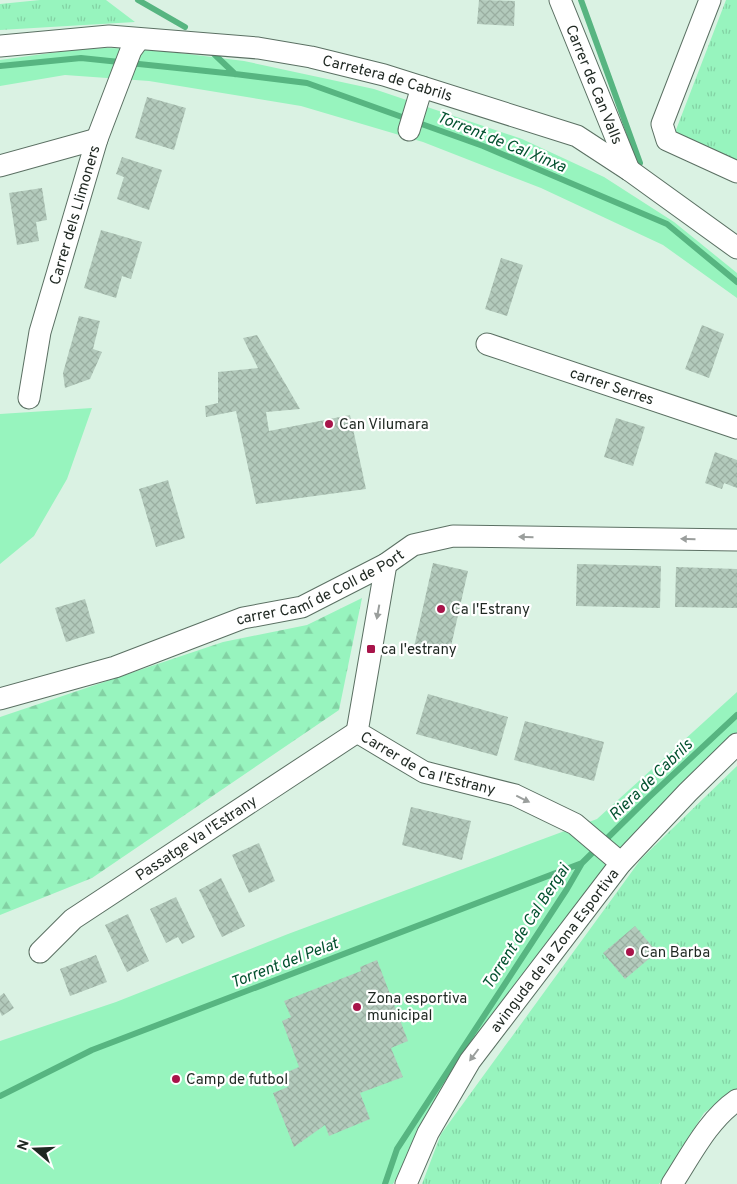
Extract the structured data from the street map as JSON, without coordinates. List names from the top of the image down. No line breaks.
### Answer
{"streets":{"street":["Carretera de Cabrils","Carrer de Can Valls","Carrer dels Llimoners","carrer Serres","carrer Camí de Coll de Port","Carrer de Ca l'Estrany","Passatge Va l'Estrany","avinguda de la Zona Esportiva"]},"crossings":[["Carretera de Cabrils","Carrer de Can Valls"],["Carretera de Cabrils","Carrer dels Llimoners"],["carrer Camí de Coll de Port","Carrer de Ca l'Estrany"],["Carrer de Ca l'Estrany","Passatge Va l'Estrany"],["Carrer de Ca l'Estrany","avinguda de la Zona Esportiva"]],"one_way":["carrer Camí de Coll de Port","Carrer de Ca l'Estrany","avinguda de la Zona Esportiva"],"water":["Torrent de Cal Xinxa","Riera de Cabrils","Torrent de Cal Bergai","Torrent del Pelat"],"places":{"other":["Can Vilumara","Ca l'Estrany","Can Barba","Zona esportiva municipal","Camp de futbol"],"transit":["ca l'estrany"]},"north":"left"}
